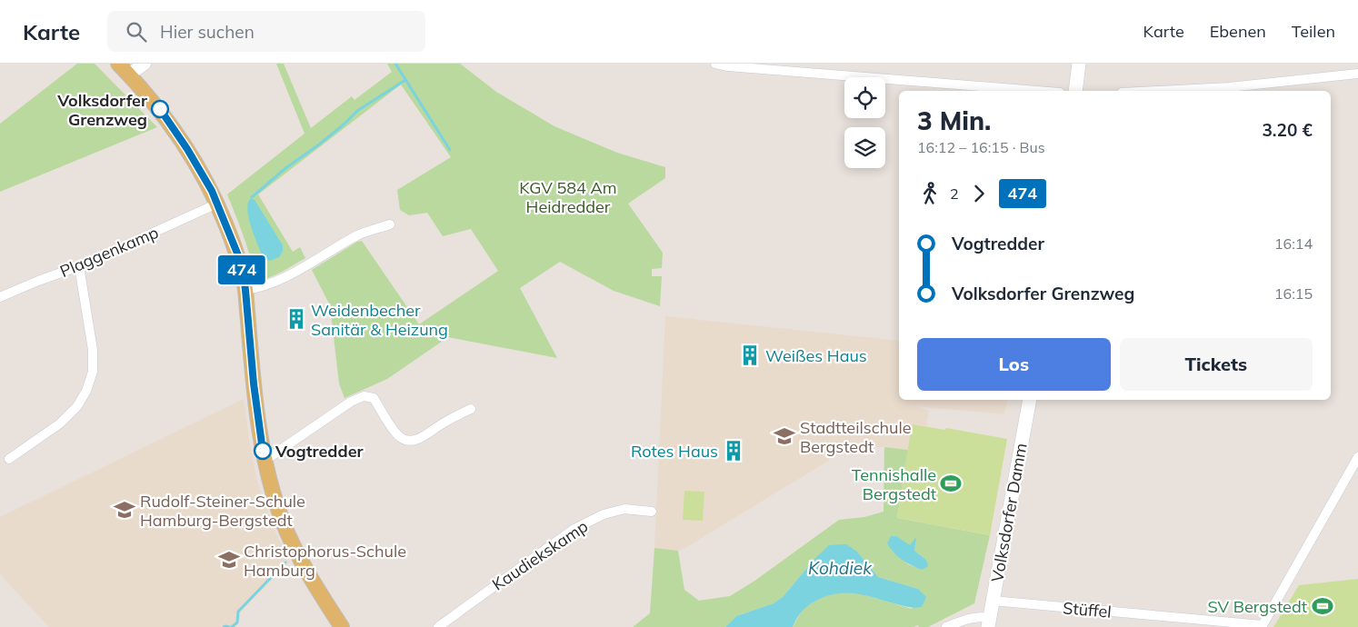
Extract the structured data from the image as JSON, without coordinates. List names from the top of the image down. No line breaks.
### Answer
{"streets":{"main road":["Volksdorfer Damm"],"street":["Plaggenkamp","Kaudiekskamp","Stüffel"]},"crossings":[["Volksdorfer Damm","Stüffel"]],"water":["Kohdiek"],"parks":["KGV 584 Am Heidredder"],"places":{"other":["Volksdorfer Grenzweg","Vogtredder"],"building":["Weidenbecher Sanitär & Heizung","Weißes Haus","Rotes Haus"],"school or university":["Stadtteilschule Bergstedt","Rudolf-Steiner-Schule Hamburg-Bergstedt","Christophorus-Schule Hamburg"],"sports":["Tennishalle Bergstedt","SV Bergstedt"]},"lines":["bus line 474"],"page":{"header":"Karte","search":"Hier suchen","nav":["Karte","Ebenen","Teilen"],"on_map":"474","heading":["3 Min.","16:12 – 16:15 · Bus","3.20 €"],"legs":["2","474"],"list":[{"name":"Vogtredder","value":"16:14"},{"name":"Volksdorfer Grenzweg","value":"16:15"}],"buttons":["Los","Tickets"]}}
